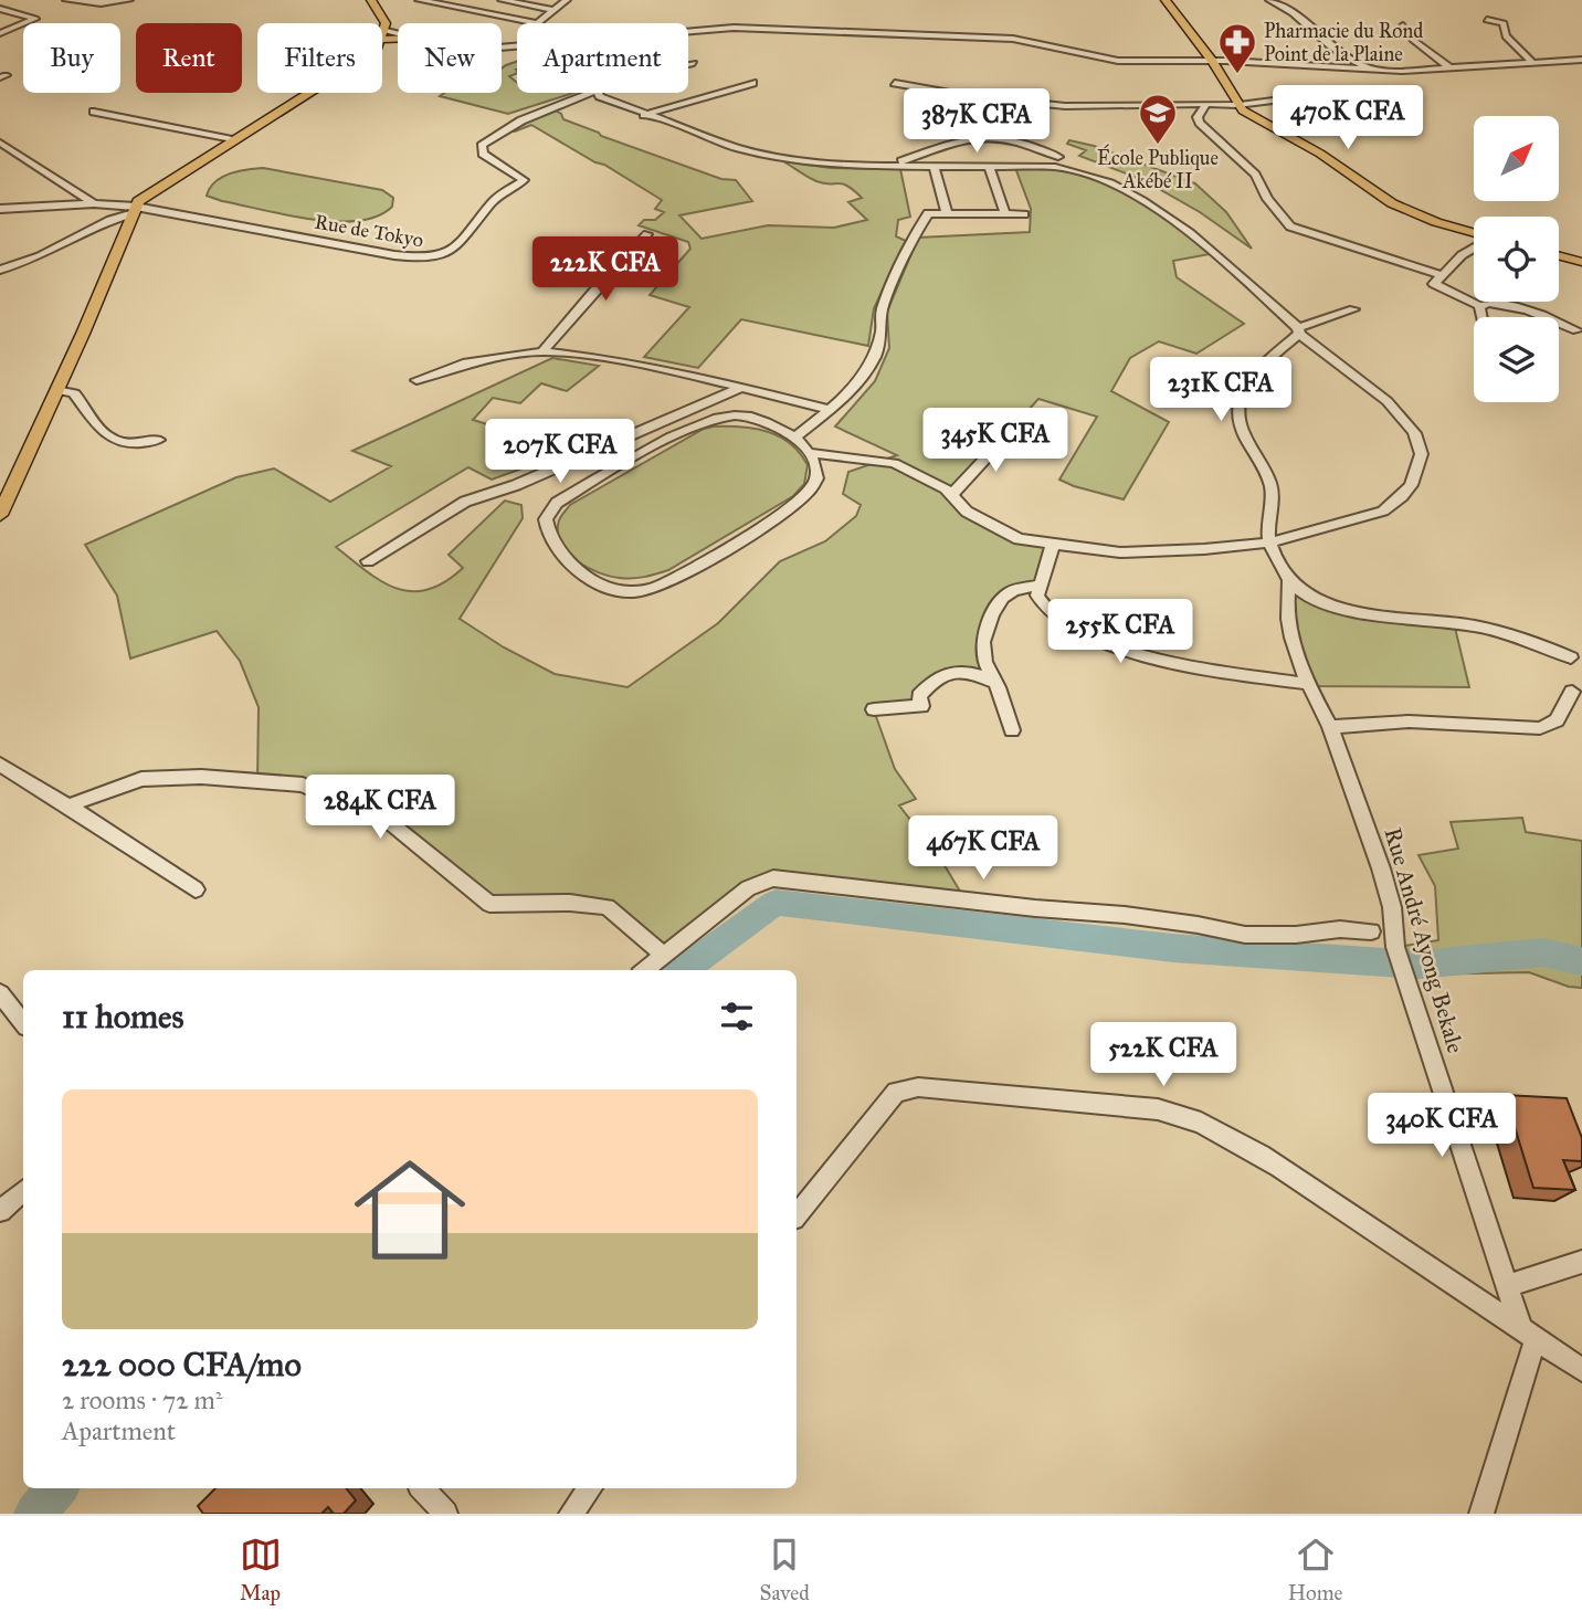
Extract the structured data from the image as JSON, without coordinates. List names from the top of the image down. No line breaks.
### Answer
{"streets":{"street":["Rue de Tokyo","Rue André Ayong Bekale"]},"places":{"pharmacy":["Pharmacie du Rond Point de la Plaine"],"school or university":["École Publique Akébé II"]},"north":"top right","page":{"chip":["Buy","Rent","Filters","New","Apartment"],"price":["470K CFA","387K CFA","222K CFA","231K CFA","345K CFA","207K CFA","255K CFA","284K CFA","467K CFA","522K CFA","340K CFA"],"heading":"11 homes","list":[{"name":"222 000 CFA/mo","note":"2 rooms · 72 m² · Apartment"}],"tabs":["Map","Saved","Home"]}}
